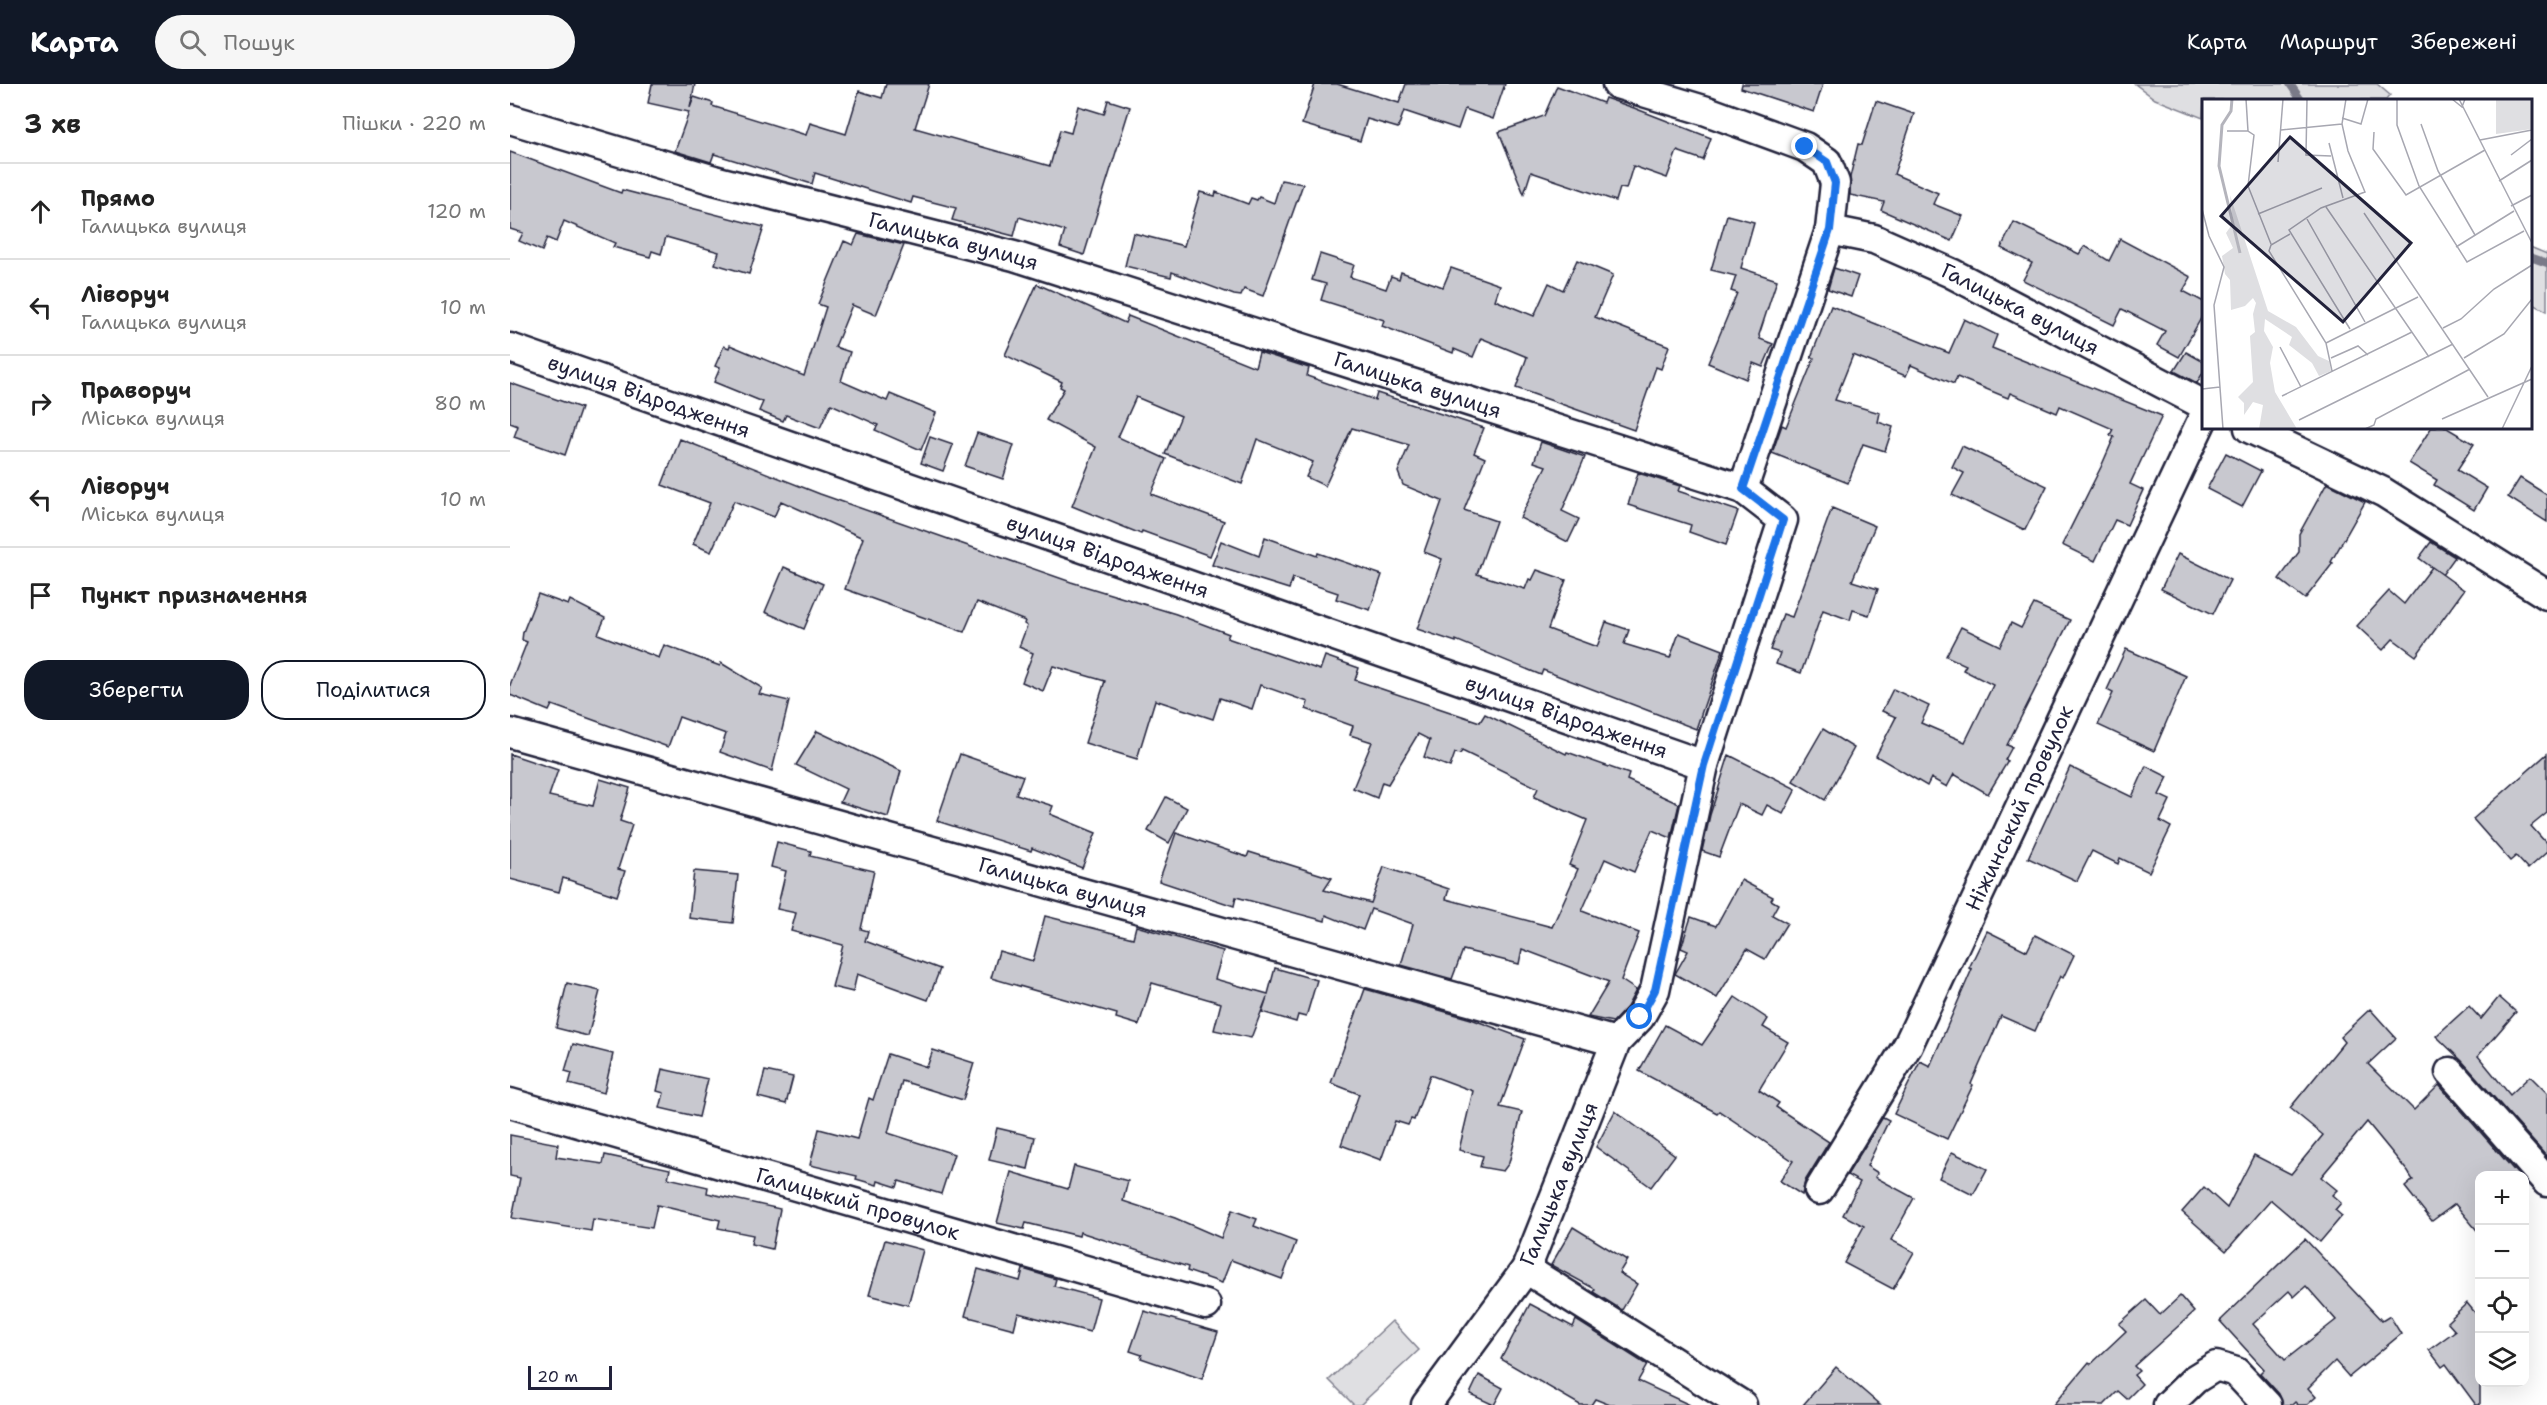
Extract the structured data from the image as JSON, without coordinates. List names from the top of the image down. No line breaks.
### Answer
{"streets":{"street":["Галицька вулиця","вулиця Відродження","Ніжинський провулок","Галицький провулок"]},"crossings":[["Галицька вулиця","вулиця Відродження"]],"scale_bar":"20 m","page":{"header":"Карта","search":"Пошук","nav":["Карта","Маршрут","Збережені"],"heading":["3 хв","Пішки · 220 m"],"list":[["Прямо","Галицька вулиця","120 m"],["Ліворуч","Галицька вулиця","10 m"],["Праворуч","Міська вулиця","80 m"],["Ліворуч","Міська вулиця","10 m"],"Пункт призначення"],"buttons":["Зберегти","Поділитися"],"map_buttons":["+","−"],"scale":"20 m"}}
